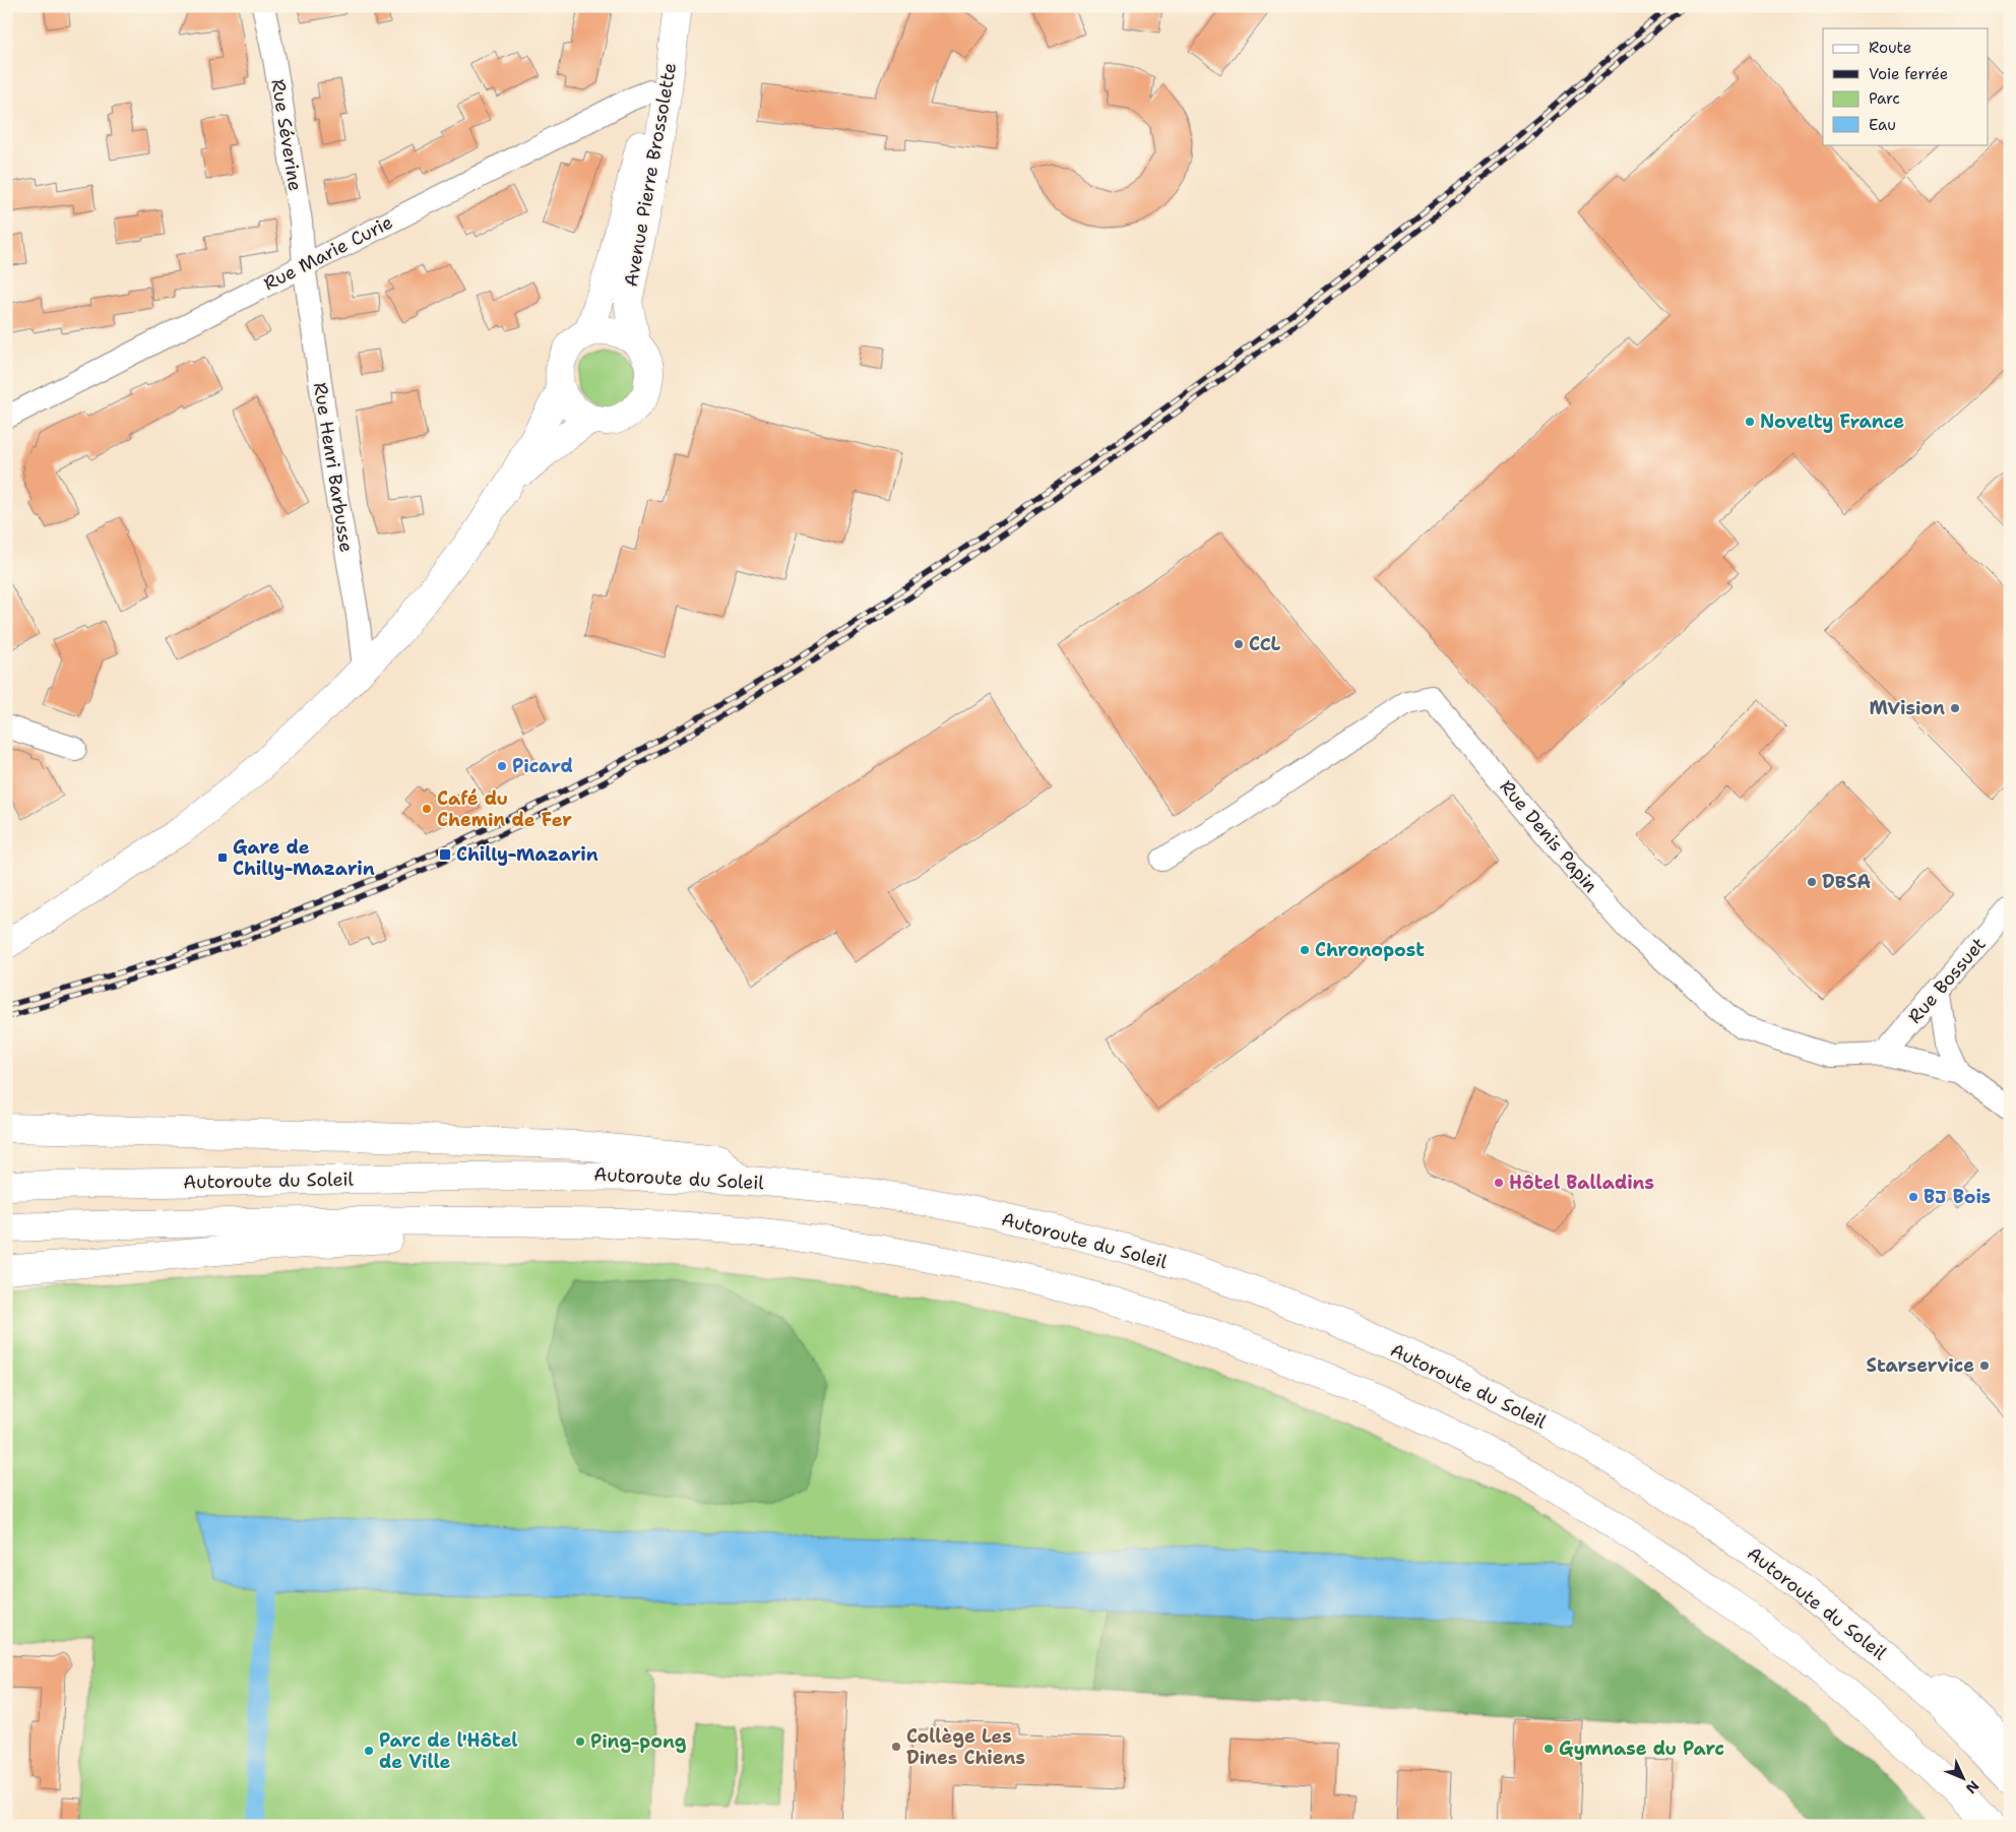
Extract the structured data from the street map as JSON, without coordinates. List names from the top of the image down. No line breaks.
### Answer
{"streets":{"main road":["Avenue Pierre Brossolette","Autoroute du Soleil"],"street":["Rue Séverine","Rue Marie Curie","Rue Henri Barbusse","Rue Denis Papin","Rue Bossuet"]},"crossings":[["Rue Séverine","Rue Marie Curie"],["Rue Séverine","Rue Henri Barbusse"],["Avenue Pierre Brossolette","Rue Marie Curie"],["Rue Marie Curie","Rue Henri Barbusse"],["Rue Denis Papin","Rue Bossuet"]],"places":{"other":["Novelty France","CCL","MVision","Picard","Café du Chemin de Fer","DBSA","Chronopost","Hôtel Balladins","BJ Bois","Starservice","Ping-pong","Collège Les Dines Chiens","Gymnase du Parc","Parc de l'Hôtel de Ville"],"transit":["Chilly-Mazarin","Gare de Chilly-Mazarin"]},"legend":["Route","Voie ferrée","Parc","Eau"],"north":"bottom right"}
